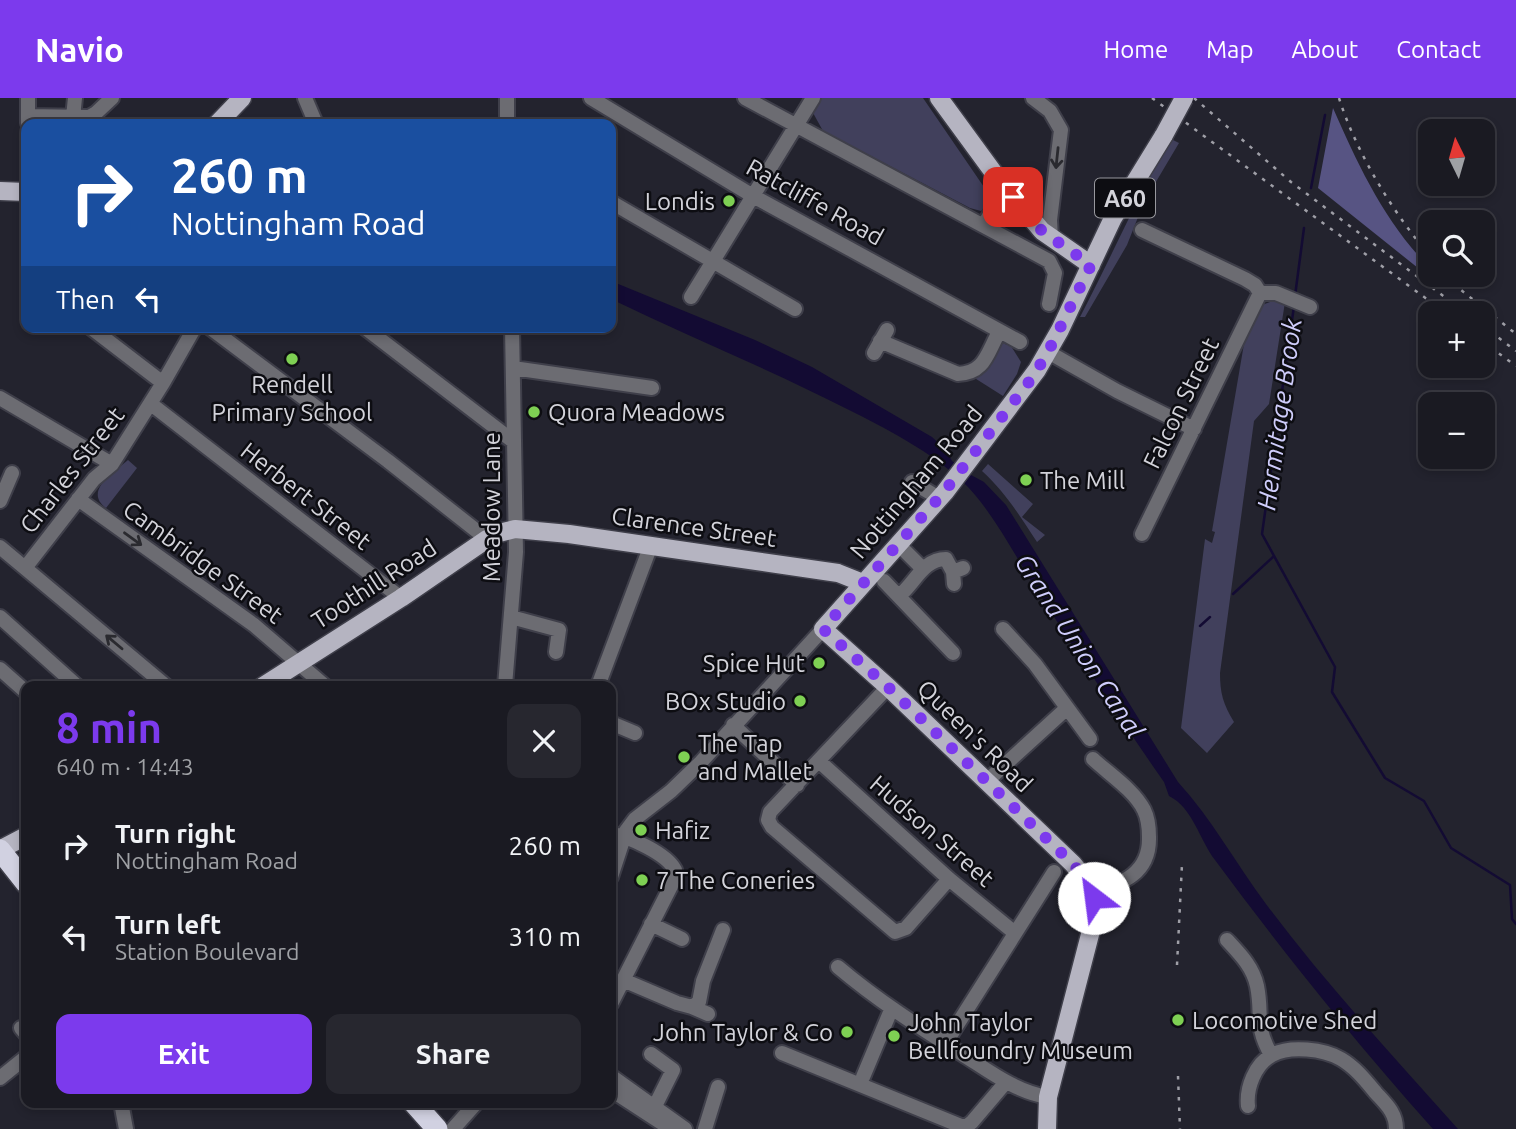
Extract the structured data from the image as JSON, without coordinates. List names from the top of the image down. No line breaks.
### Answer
{"streets":{"main road":["A60","Nottingham Road","Clarence Street","Toothill Road","Queen's Road"],"street":["Ratcliffe Road","Falcon Street","Charles Street","Herbert Street","Meadow Lane","Cambridge Street","Hudson Street"]},"crossings":[["Charles Street","Herbert Street"],["Charles Street","Cambridge Street"],["Nottingham Road","Clarence Street"],["Nottingham Road","Queen's Road"],["Herbert Street","Toothill Road"],["Meadow Lane","Clarence Street"],["Meadow Lane","Toothill Road"],["Clarence Street","Toothill Road"],["Cambridge Street","Toothill Road"]],"water":["Hermitage Brook","Grand Union Canal"],"places":["Londis","Rendell Primary School","Quora Meadows","The Mill","Spice Hut","BOx Studio","The Tap and Mallet","Hafiz","7 The Coneries","Locomotive Shed","John Taylor & Co","John Taylor Bellfoundry Museum"],"north":"top","page":{"header":"Navio","nav":["Home","Map","About","Contact"],"map_buttons":["+","−"],"turn":["260 m","Nottingham Road"],"then":"Then","heading":["8 min","640 m · 14:43"],"list":[{"name":"Turn right","note":"Nottingham Road","value":"260 m"},{"name":"Turn left","note":"Station Boulevard","value":"310 m"}],"buttons":["Exit","Share"]}}
